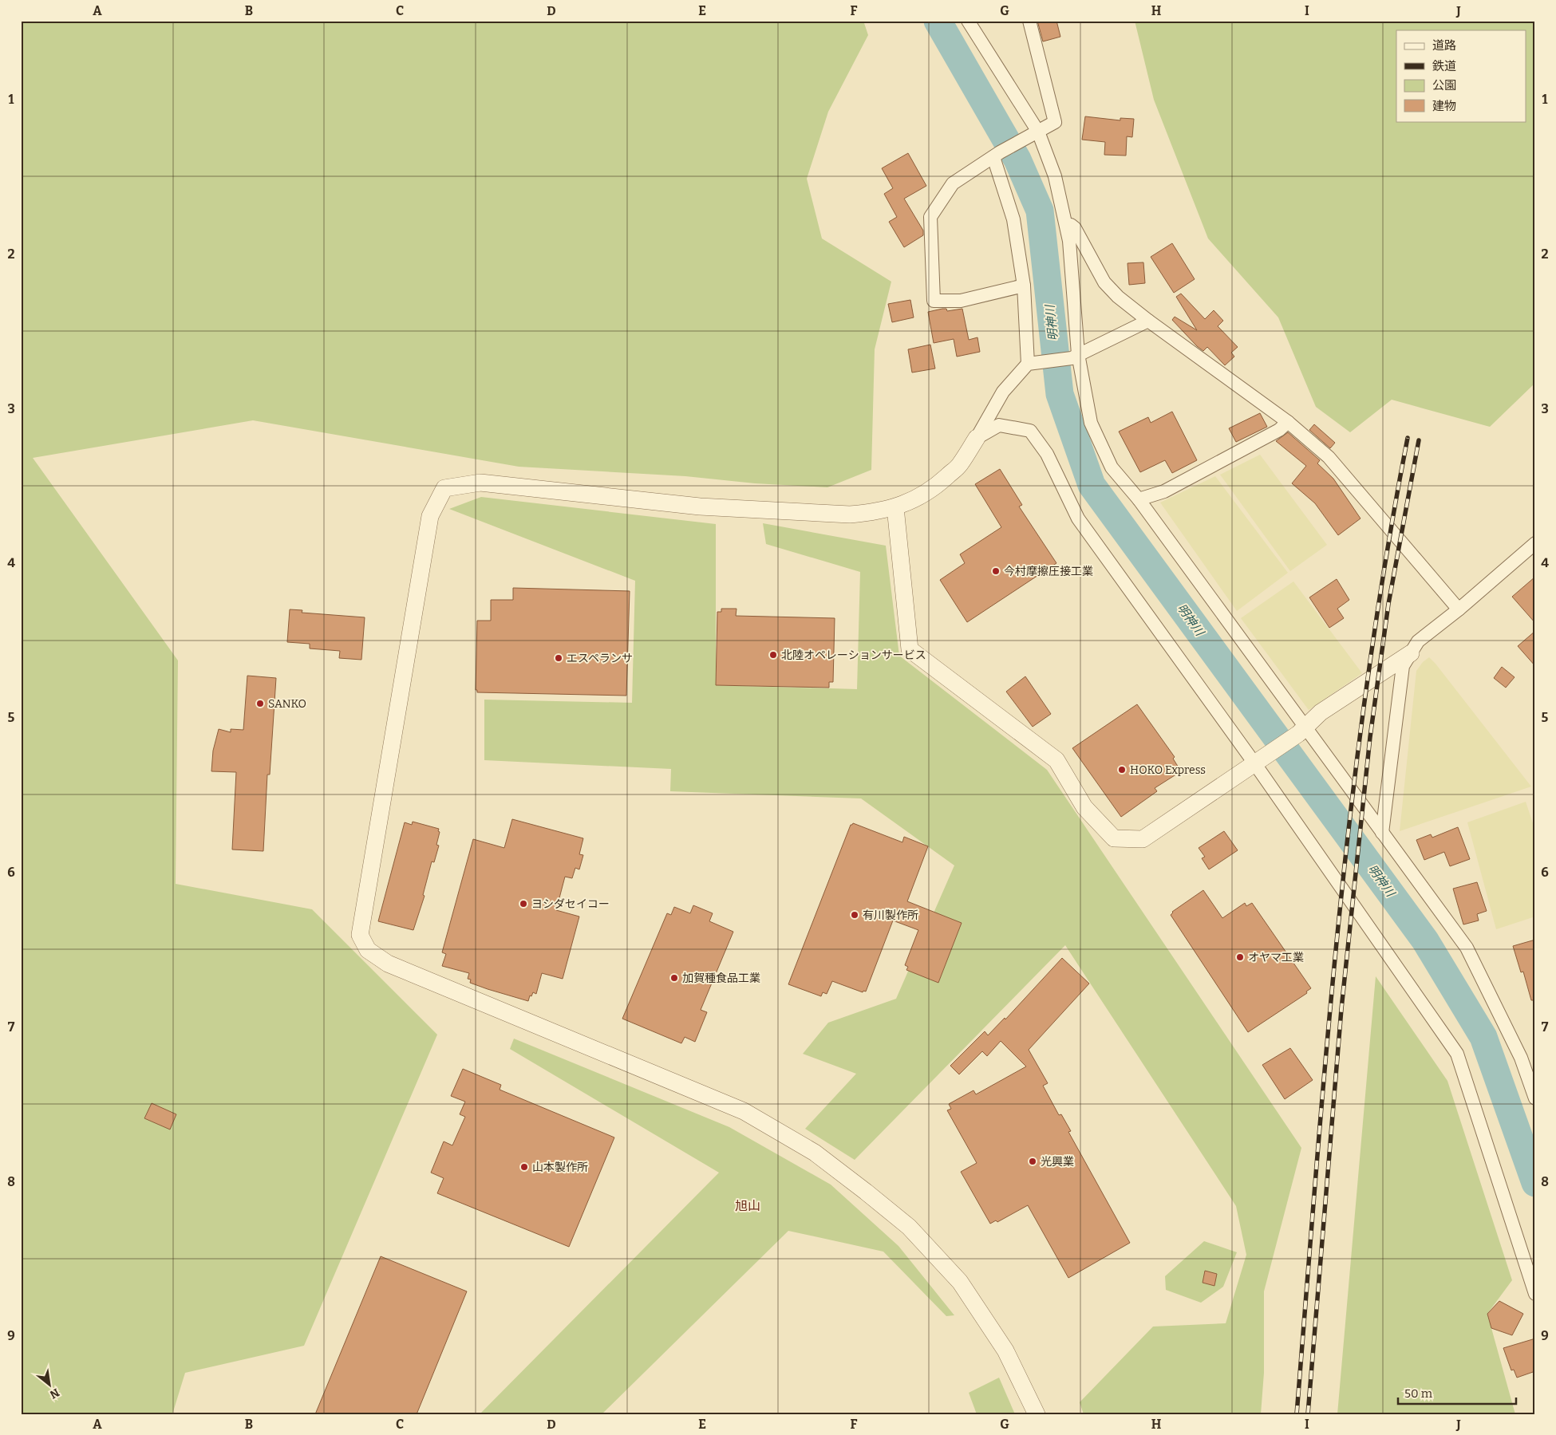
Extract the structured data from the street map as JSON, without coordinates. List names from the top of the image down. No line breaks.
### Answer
{"districts":["旭山"],"water":["明神川"],"places":["今村摩擦圧接工業","北陸オペレーションサービス","エスペランサ","SANKO","HOKO Express","ヨシダセイコー","有川製作所","オヤマ工業","加賀種食品工業","光興業","山本製作所"],"legend":["道路","鉄道","公園","建物"],"scale_bar":"50 m","north":"bottom right","grid":{"columns":["A","B","C","D","E","F","G","H","I","J"],"rows":["1","2","3","4","5","6","7","8","9"]}}
